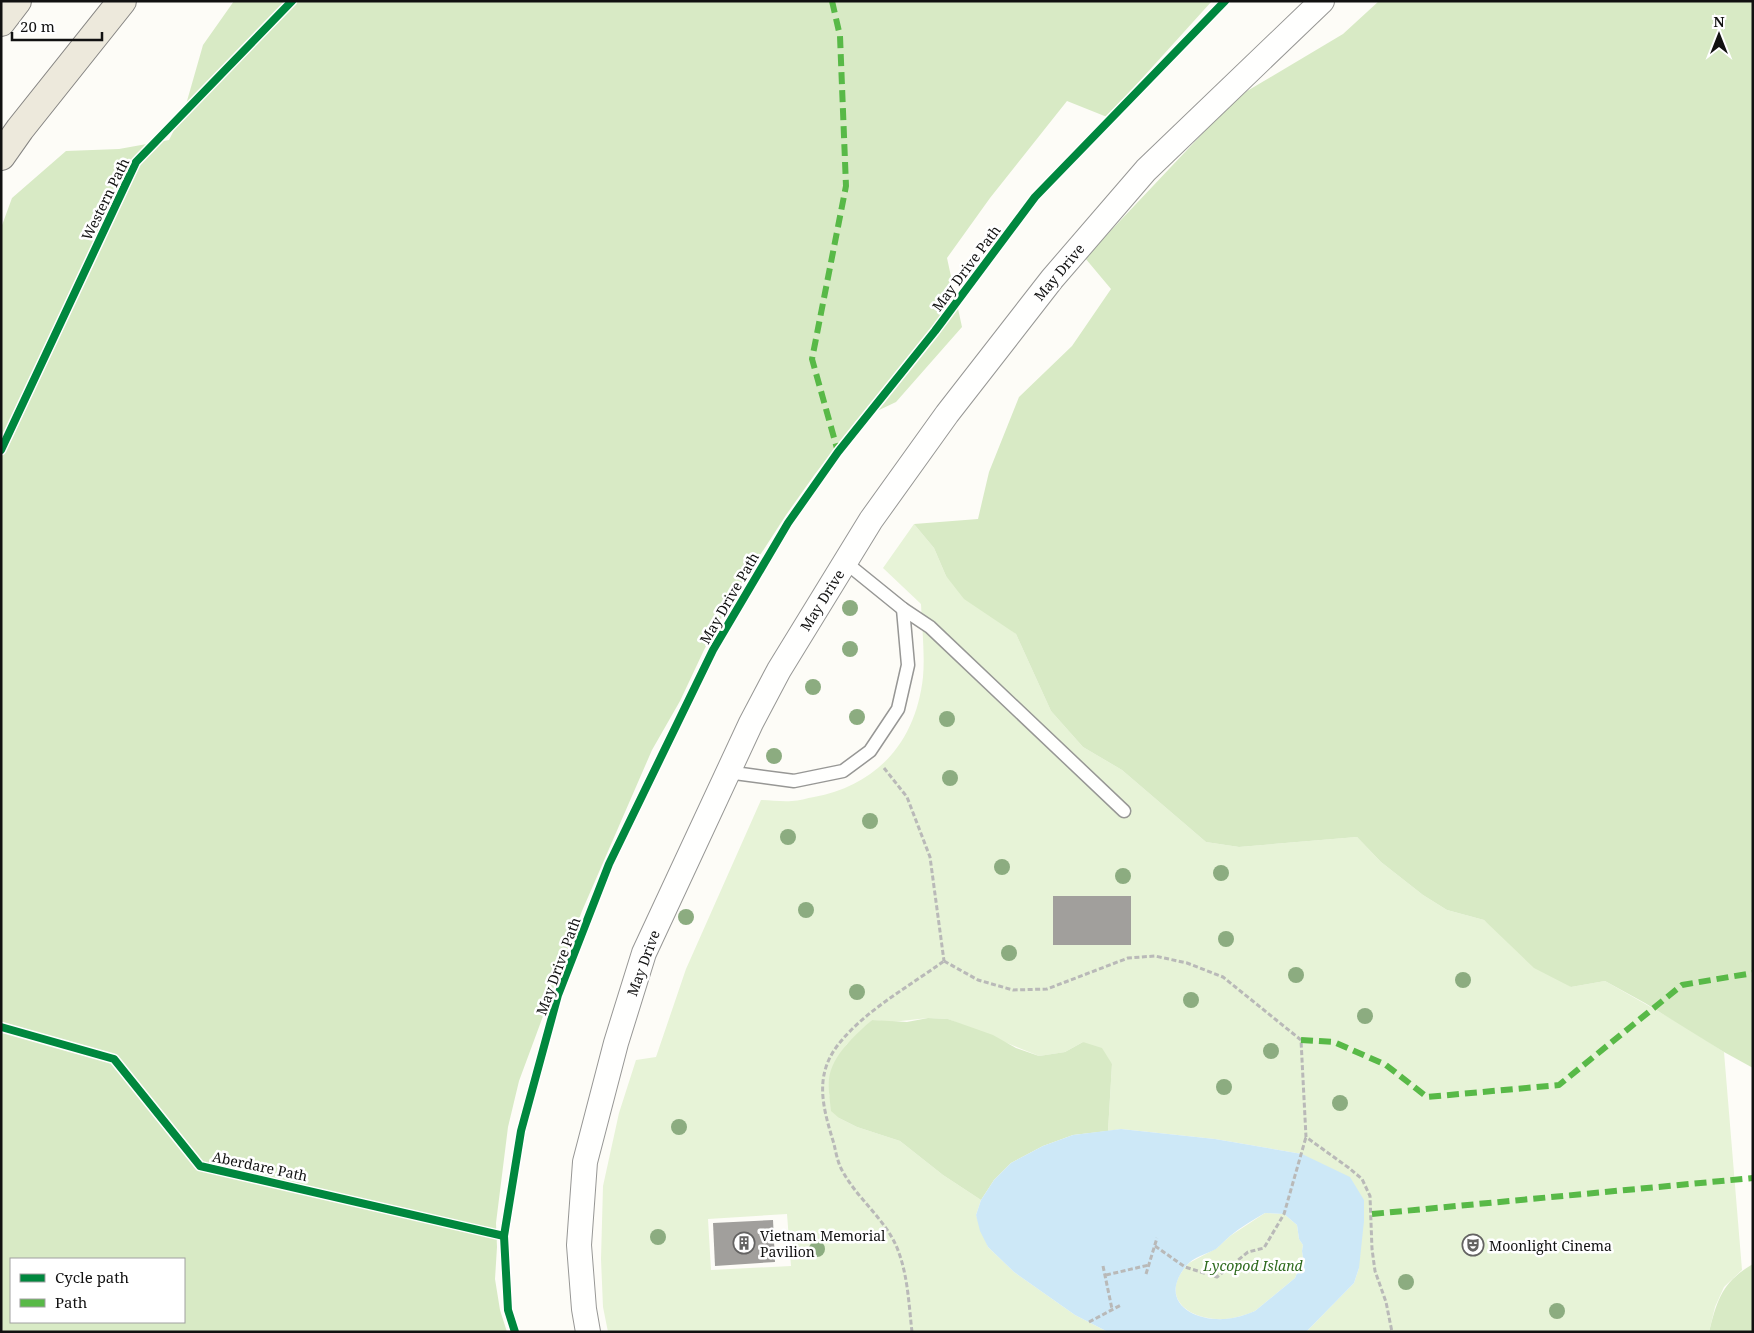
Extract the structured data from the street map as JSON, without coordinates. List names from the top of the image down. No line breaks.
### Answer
{"streets":{"street":["May Drive"],"cycle path":["Western Path","May Drive Path","Aberdare Path"]},"parks":["Lycopod Island"],"places":{"building":["Vietnam Memorial Pavilion"],"theatre":["Moonlight Cinema"]},"legend":["Cycle path","Path"],"scale_bar":"20 m","north":"top"}
